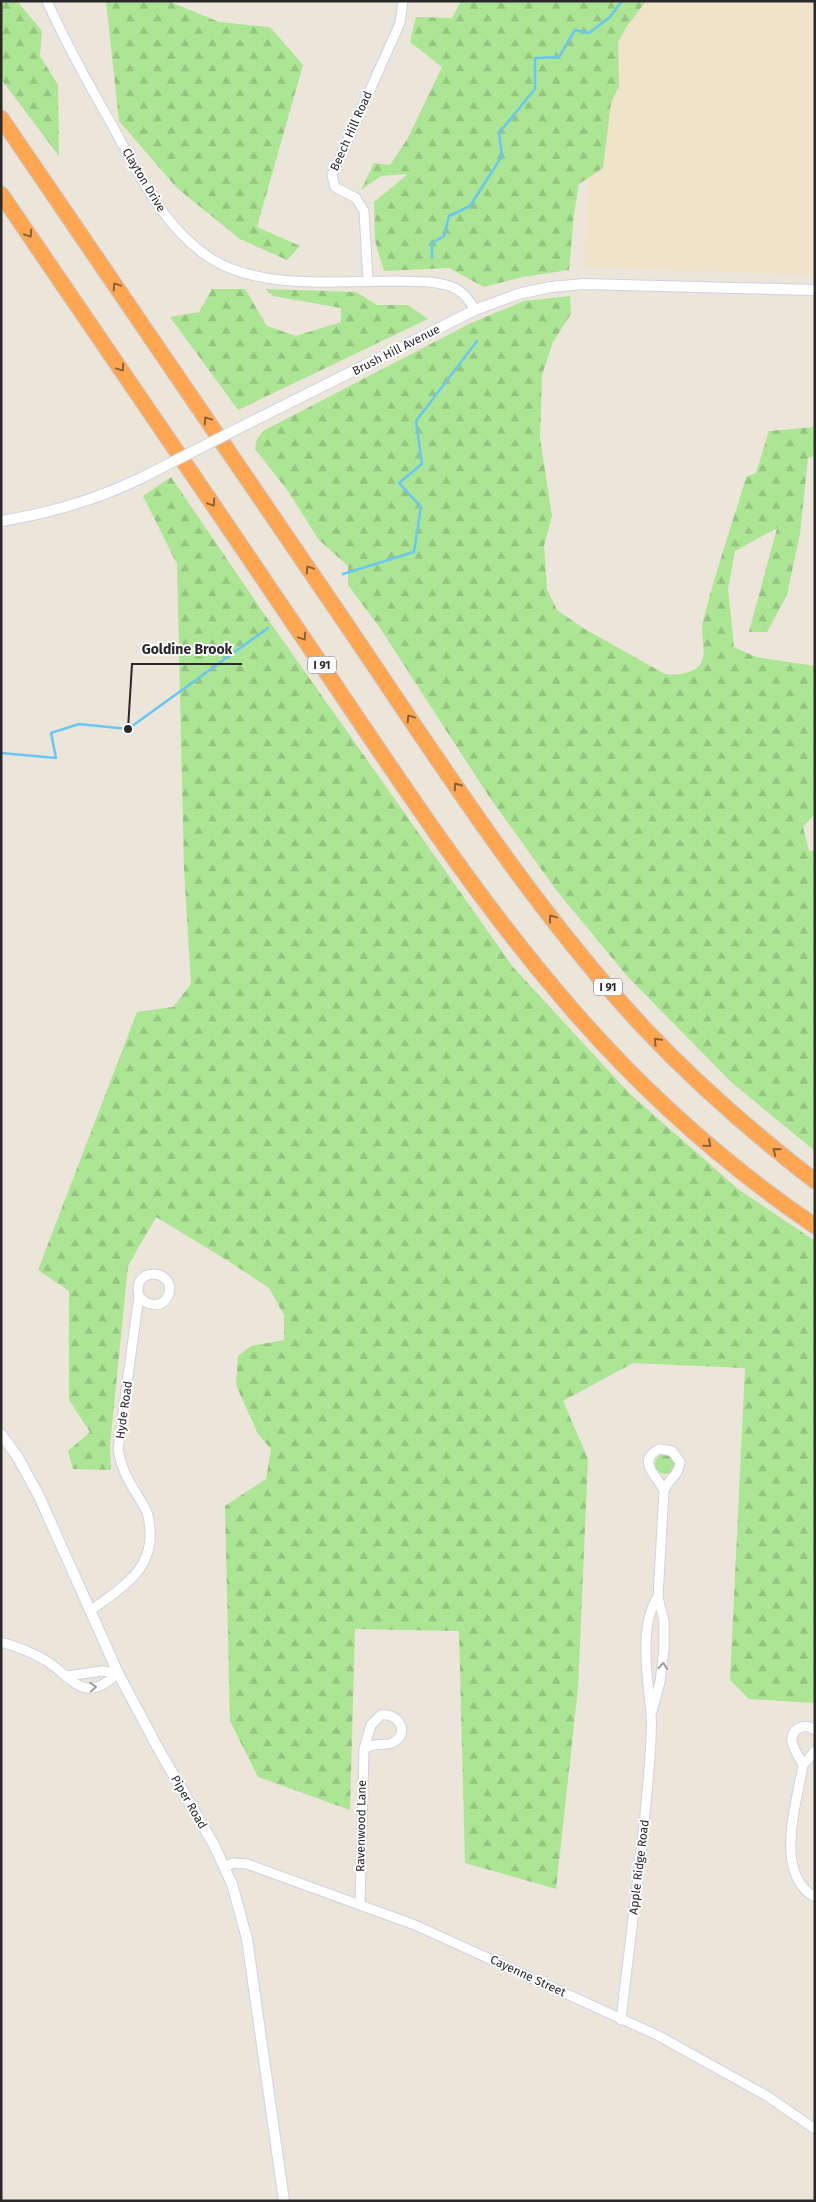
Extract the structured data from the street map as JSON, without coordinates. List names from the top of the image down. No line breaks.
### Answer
{"streets":{"highway":["I 91"],"street":["Beech Hill Road","Clayton Drive","Brush Hill Avenue","Hyde Road","Piper Road","Ravenwood Lane","Apple Ridge Road","Cayenne Street"]},"crossings":[["Beech Hill Road","Clayton Drive"],["Clayton Drive","Brush Hill Avenue"],["Hyde Road","Piper Road"],["Piper Road","Cayenne Street"],["Ravenwood Lane","Cayenne Street"],["Apple Ridge Road","Cayenne Street"]],"places":["Goldine Brook"]}
